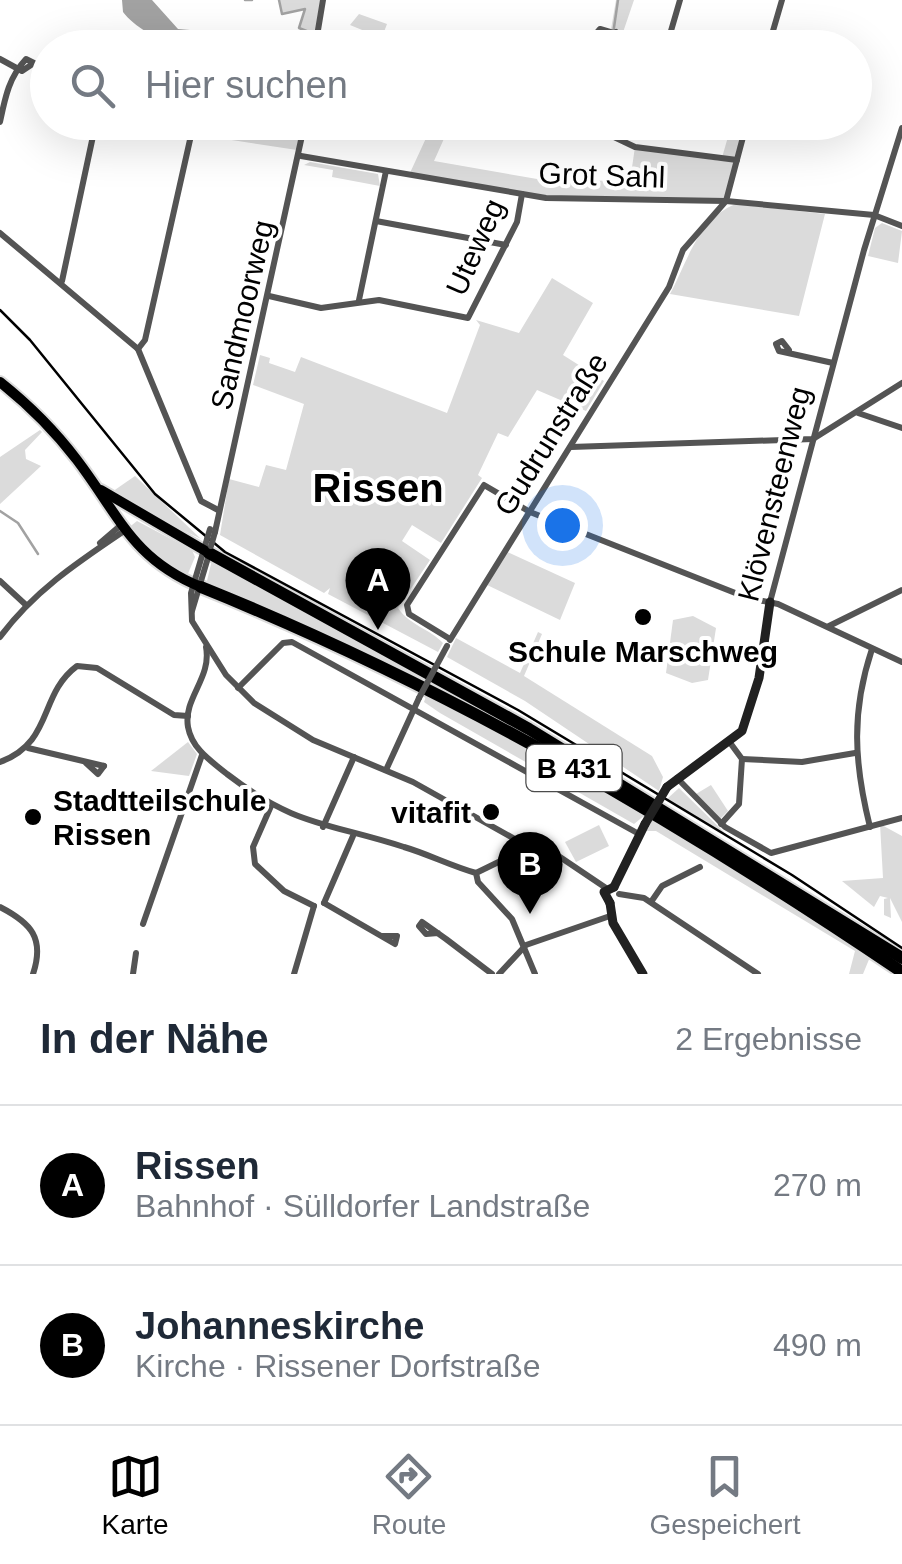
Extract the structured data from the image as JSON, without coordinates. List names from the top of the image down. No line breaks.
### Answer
{"streets":{"highway":["B 431"],"street":["Grot Sahl","Uteweg","Sandmoorweg","Gudrunstraße","Klövensteenweg"]},"crossings":[["Grot Sahl","Uteweg"],["Grot Sahl","Sandmoorweg"],["Grot Sahl","Gudrunstraße"],["Grot Sahl","Klövensteenweg"],["Sandmoorweg","B 431"]],"districts":["Rissen"],"places":["Schule Marschweg","vitafit","Stadtteilschule Rissen"],"page":{"search":"Hier suchen","pins":["A","B"],"heading":["In der Nähe","2 Ergebnisse"],"list":[{"mark":"A","name":"Rissen","note":"Bahnhof · Sülldorfer Landstraße","value":"270 m"},{"mark":"B","name":"Johanneskirche","note":"Kirche · Rissener Dorfstraße","value":"490 m"}],"nav":["Karte","Route","Gespeichert"]}}
